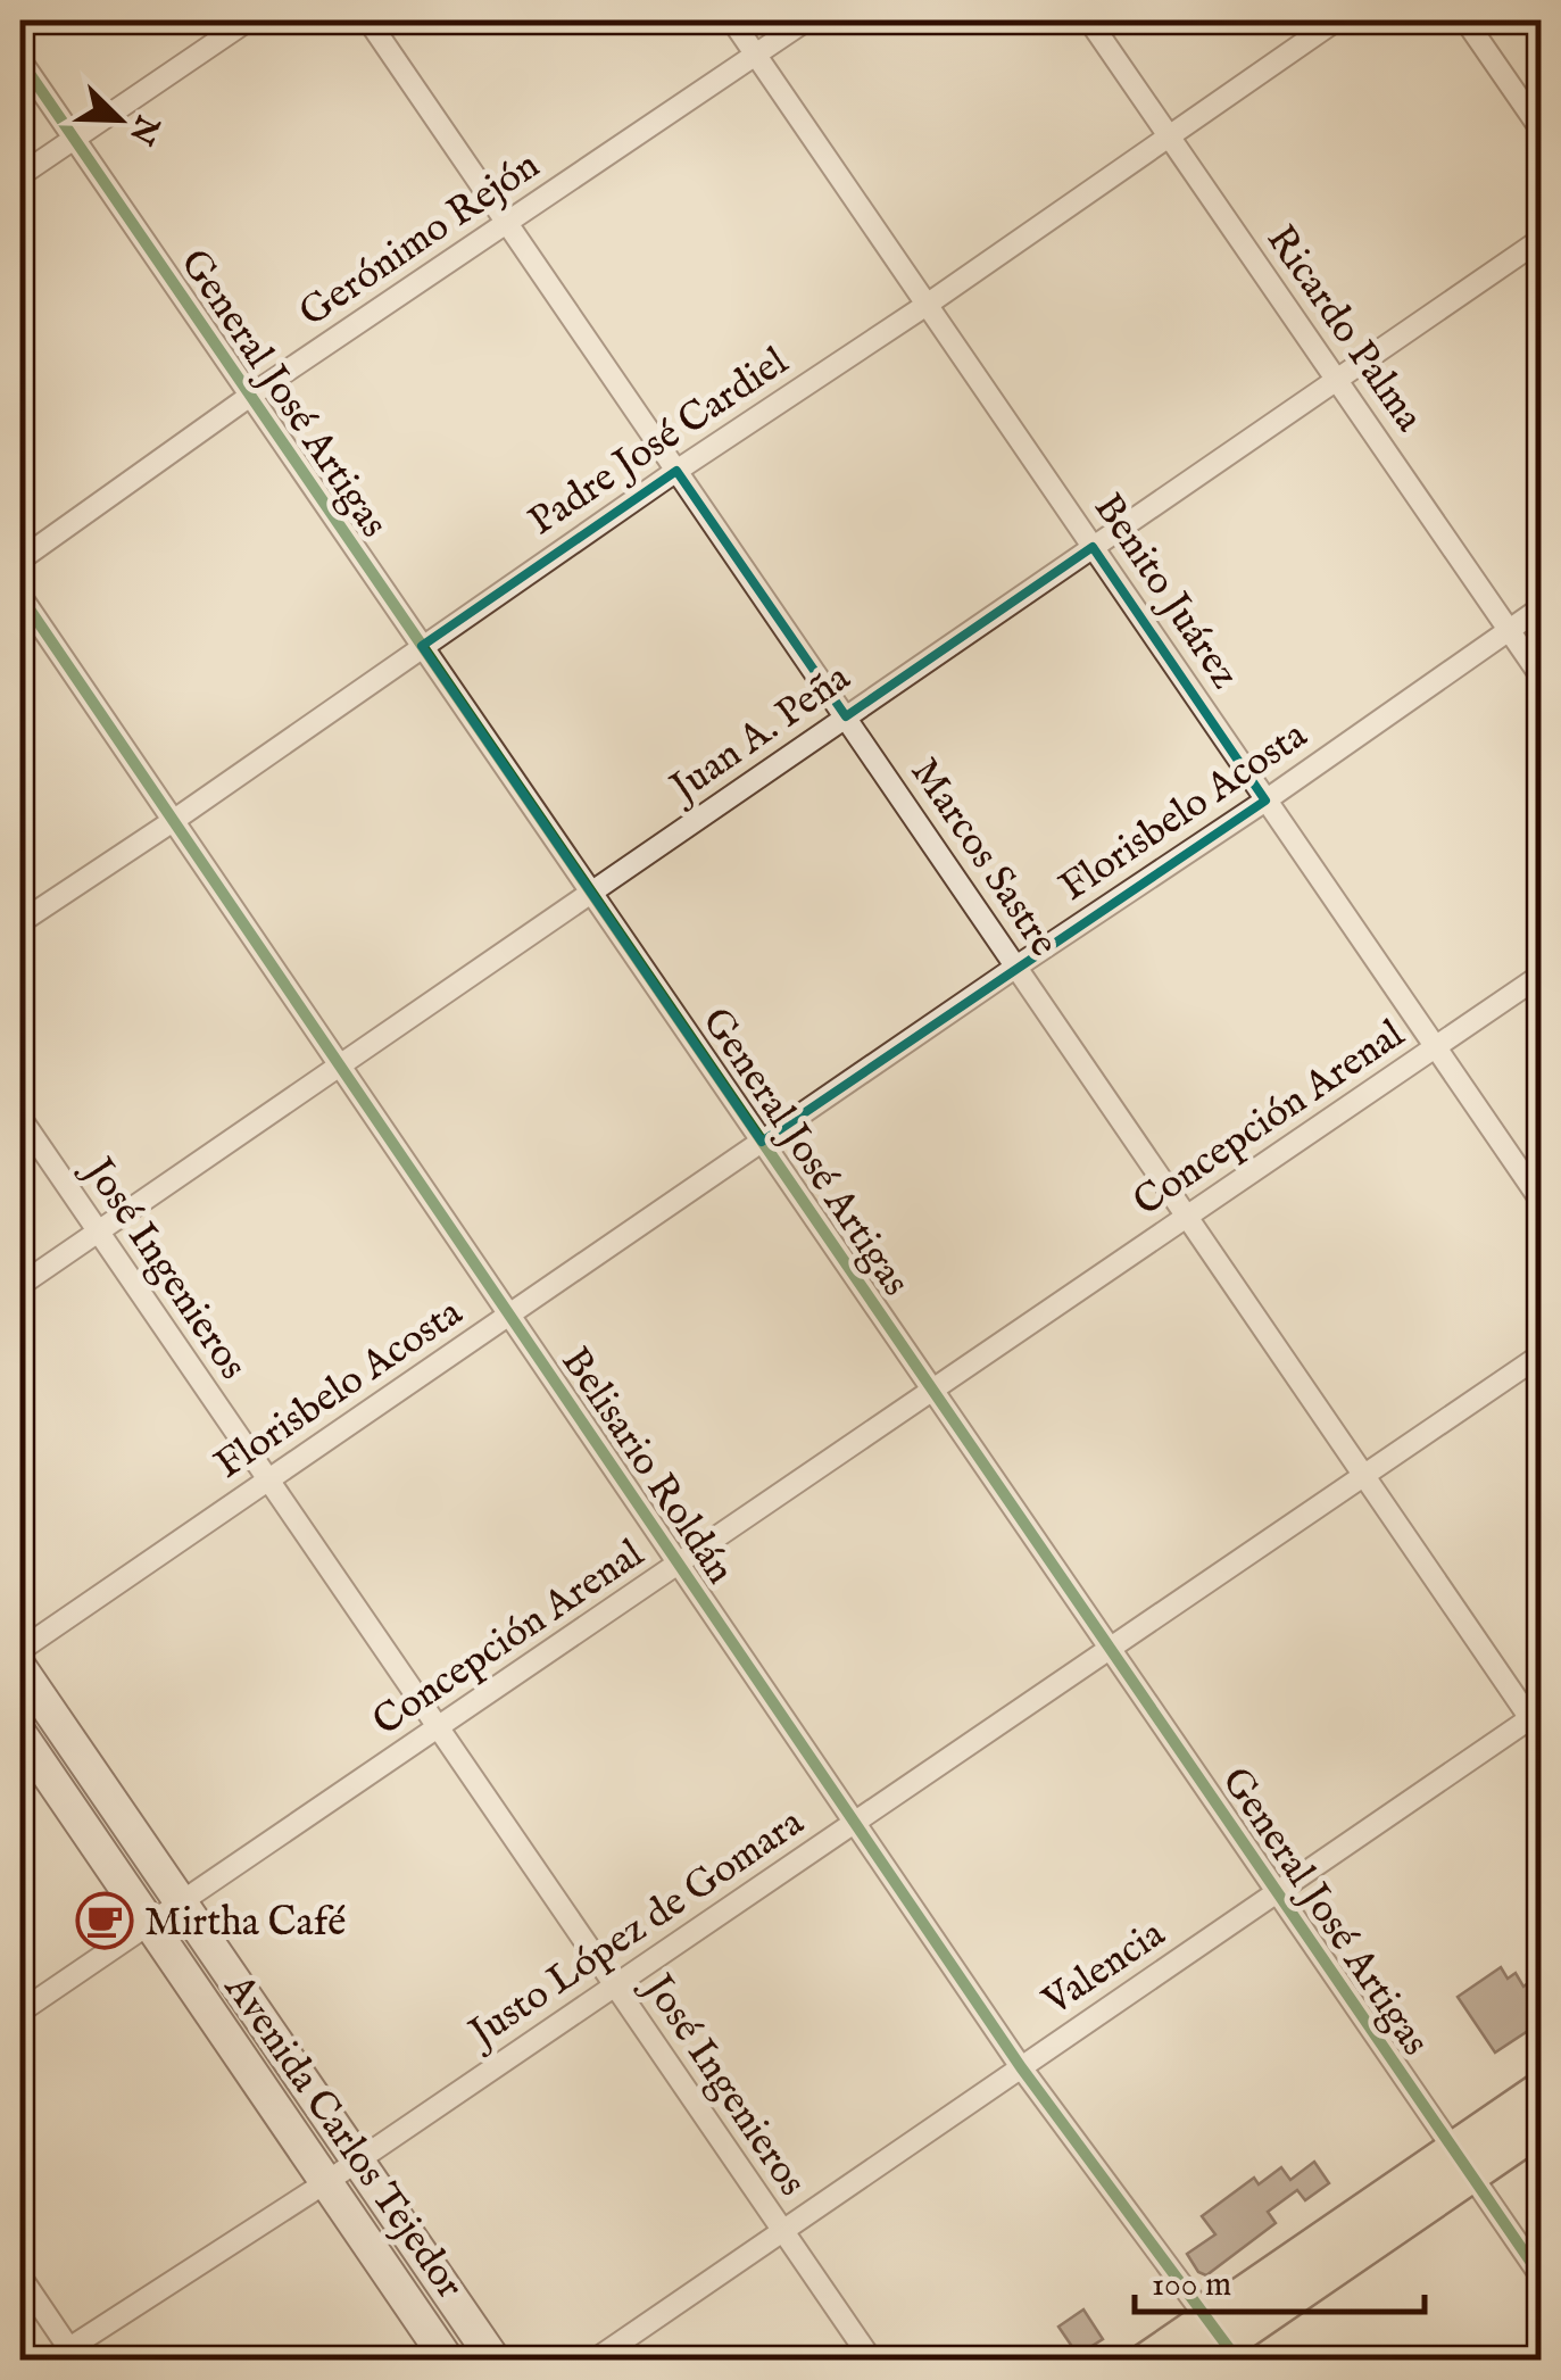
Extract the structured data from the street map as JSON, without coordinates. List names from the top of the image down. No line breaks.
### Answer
{"streets":{"main road":["Avenida Carlos Tejedor"],"street":["Gerónimo Rejón","Ricardo Palma","General José Artigas","Padre José Cardiel","Benito Juárez","Juan A. Peña","Florisbelo Acosta","Marcos Sastre","Concepción Arenal","José Ingenieros","Belisario Roldán","Justo López de Gomara","Valencia"]},"crossings":[["Gerónimo Rejón","General José Artigas"],["Gerónimo Rejón","Benito Juárez"],["Gerónimo Rejón","Marcos Sastre"],["Ricardo Palma","Padre José Cardiel"],["Ricardo Palma","Juan A. Peña"],["Ricardo Palma","Florisbelo Acosta"],["General José Artigas","Padre José Cardiel"],["General José Artigas","Juan A. Peña"],["General José Artigas","Florisbelo Acosta"],["General José Artigas","Concepción Arenal"],["General José Artigas","Justo López de Gomara"],["General José Artigas","Valencia"],["Padre José Cardiel","Benito Juárez"],["Padre José Cardiel","Marcos Sastre"],["Padre José Cardiel","Belisario Roldán"],["Benito Juárez","Juan A. Peña"],["Benito Juárez","Florisbelo Acosta"],["Benito Juárez","Concepción Arenal"],["Juan A. Peña","Marcos Sastre"],["Juan A. Peña","José Ingenieros"],["Juan A. Peña","Belisario Roldán"],["Florisbelo Acosta","Marcos Sastre"],["Florisbelo Acosta","José Ingenieros"],["Florisbelo Acosta","Belisario Roldán"],["Marcos Sastre","Concepción Arenal"],["Marcos Sastre","Justo López de Gomara"],["Marcos Sastre","Valencia"],["Concepción Arenal","José Ingenieros"],["Concepción Arenal","Belisario Roldán"],["Concepción Arenal","Avenida Carlos Tejedor"],["José Ingenieros","Justo López de Gomara"],["José Ingenieros","Valencia"],["Belisario Roldán","Justo López de Gomara"],["Belisario Roldán","Valencia"],["Justo López de Gomara","Avenida Carlos Tejedor"]],"places":{"cafe":["Mirtha Café"]},"scale_bar":"100 m","north":"bottom right"}
